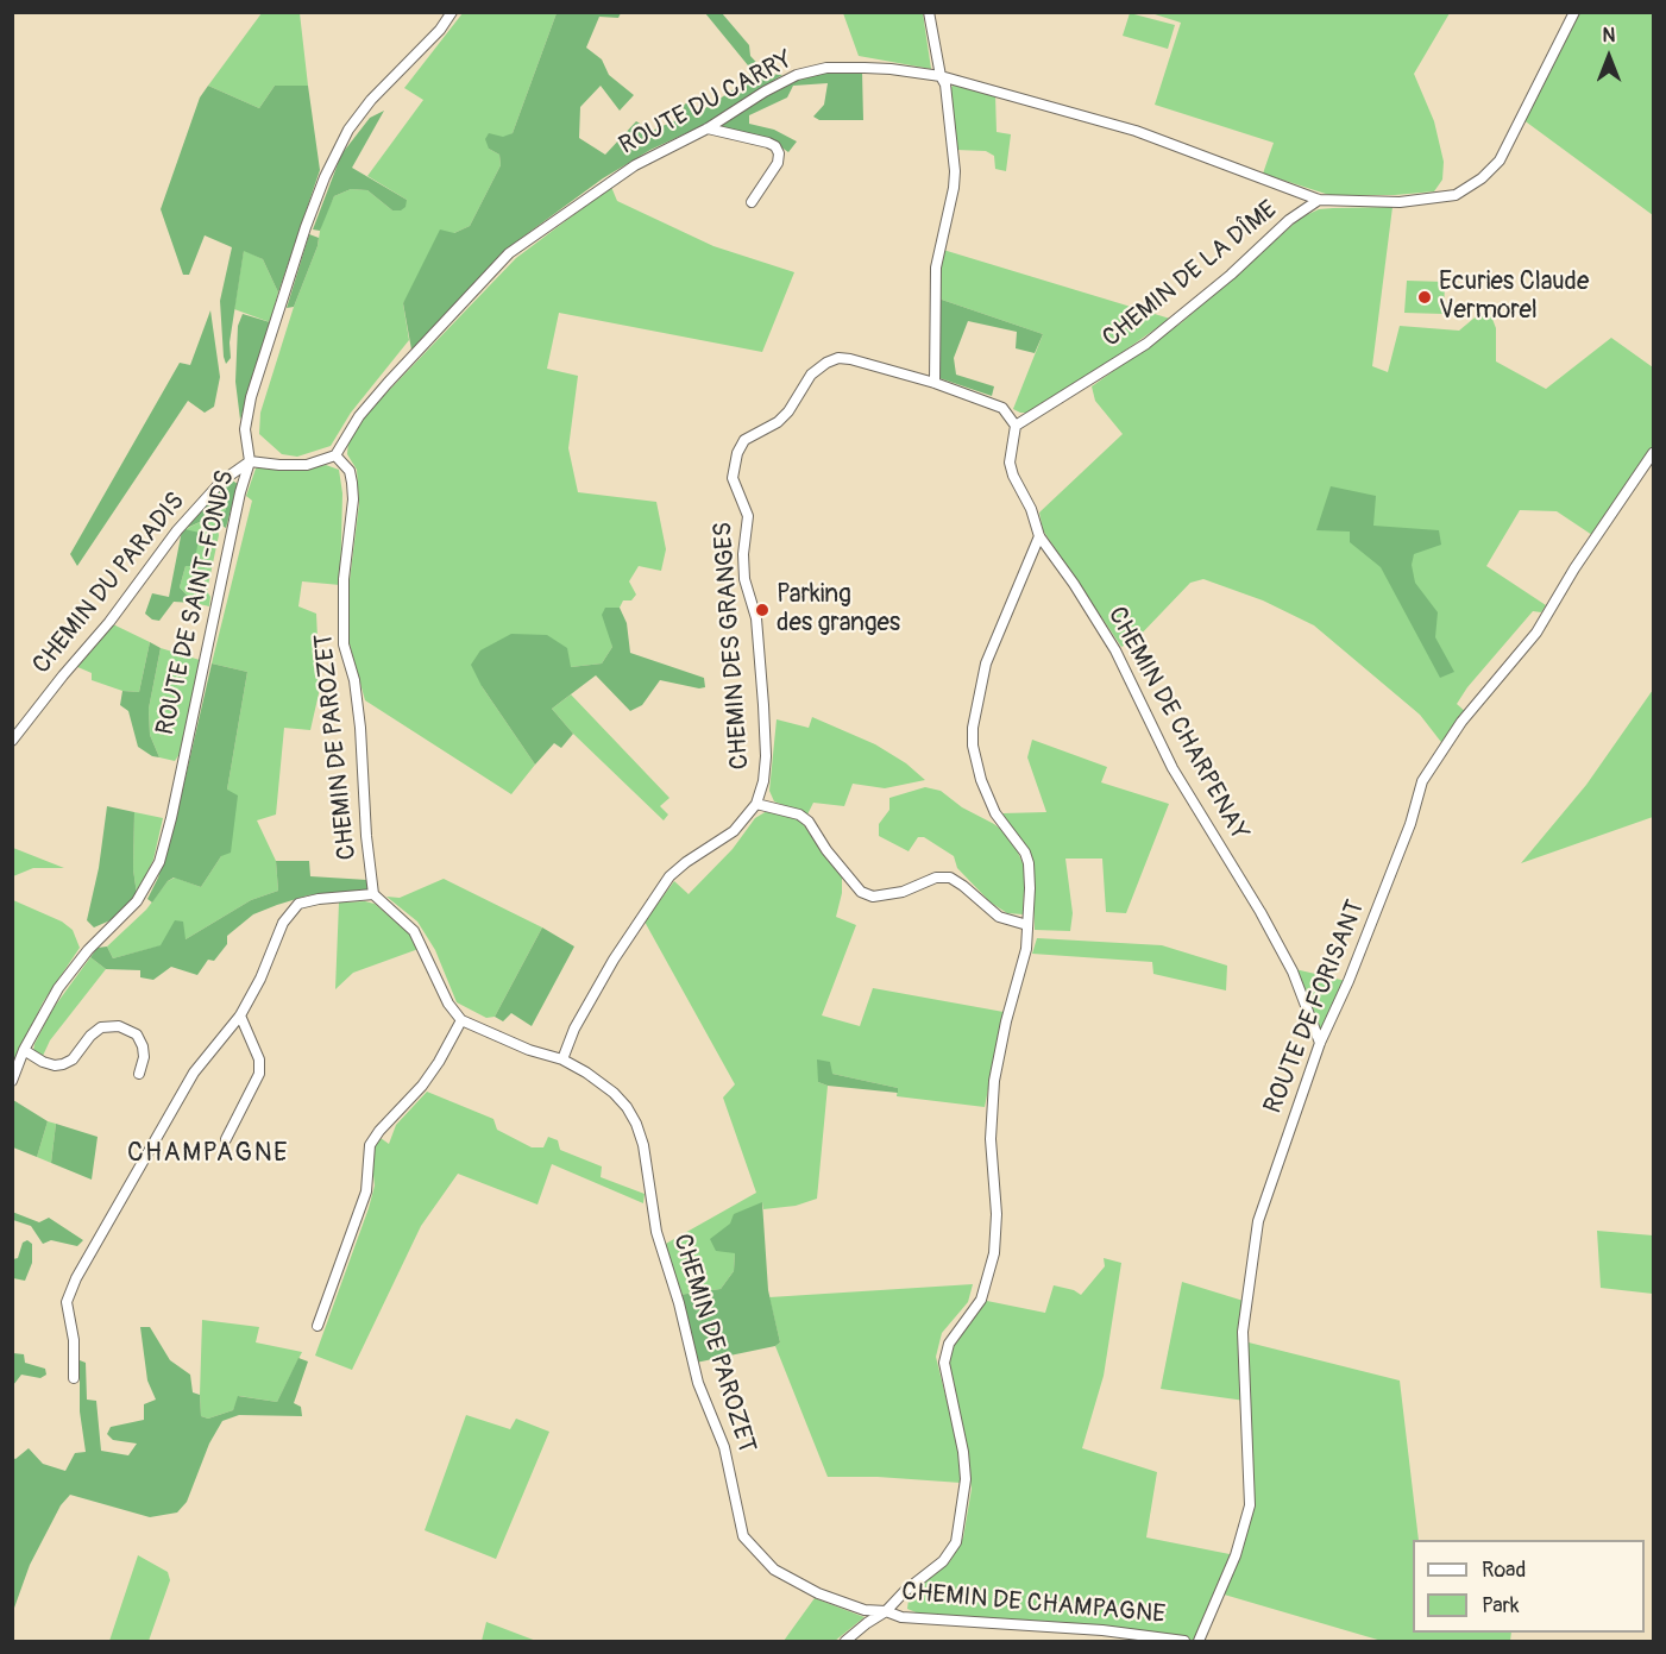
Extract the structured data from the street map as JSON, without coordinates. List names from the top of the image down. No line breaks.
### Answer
{"streets":{"street":["ROUTE DU CARRY","CHEMIN DE LA DÎME","CHEMIN DU PARADIS","ROUTE DE SAINT-FONDS","CHEMIN DES GRANGES","CHEMIN DE CHARPENAY","CHEMIN DE PAROZET","ROUTE DE FORISANT","CHEMIN DE CHAMPAGNE"]},"crossings":[["ROUTE DU CARRY","CHEMIN DE LA DÎME"],["ROUTE DU CARRY","CHEMIN DE PAROZET"],["CHEMIN DE LA DÎME","CHEMIN DES GRANGES"],["CHEMIN DE LA DÎME","CHEMIN DE CHARPENAY"],["CHEMIN DU PARADIS","ROUTE DE SAINT-FONDS"],["CHEMIN DES GRANGES","CHEMIN DE CHARPENAY"],["CHEMIN DES GRANGES","CHEMIN DE PAROZET"],["CHEMIN DE CHARPENAY","ROUTE DE FORISANT"],["CHEMIN DE PAROZET","CHEMIN DE CHAMPAGNE"]],"districts":["CHAMPAGNE"],"places":["Ecuries Claude Vermorel","Parking des granges"],"legend":["Road","Park"],"north":"top"}
